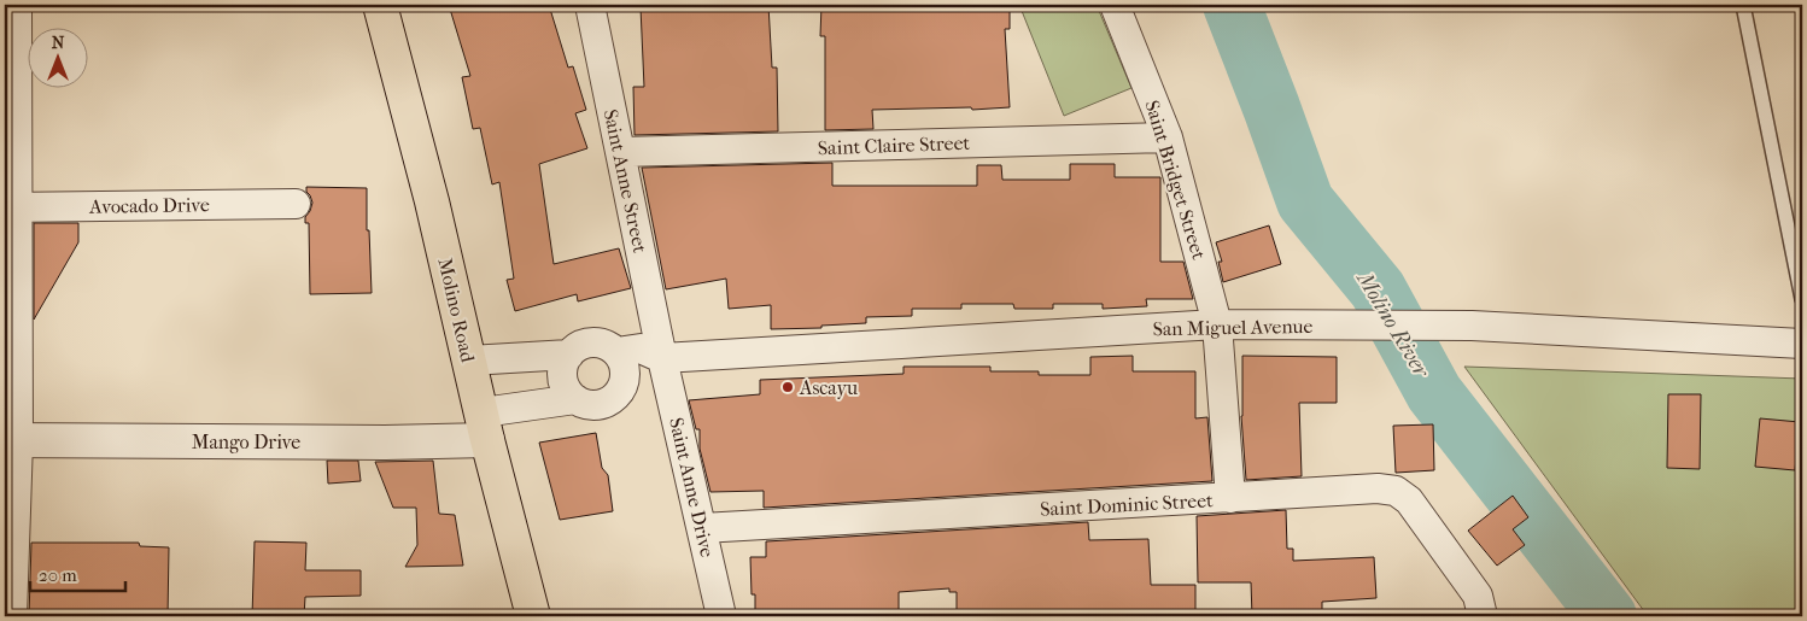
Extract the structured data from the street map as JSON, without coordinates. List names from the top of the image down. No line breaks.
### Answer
{"streets":{"main road":["Molino Road"],"street":["Saint Claire Street","Saint Bridget Street","Saint Anne Street","Avocado Drive","San Miguel Avenue","Mango Drive","Saint Anne Drive","Saint Dominic Street"]},"crossings":[["Saint Claire Street","Saint Bridget Street"],["Saint Claire Street","Saint Anne Street"],["Saint Bridget Street","San Miguel Avenue"],["Saint Bridget Street","Saint Dominic Street"],["Saint Anne Street","San Miguel Avenue"],["Saint Anne Street","Saint Anne Drive"],["Molino Road","Mango Drive"],["San Miguel Avenue","Saint Anne Drive"],["Saint Anne Drive","Saint Dominic Street"]],"water":["Molino River"],"places":["Ascayu"],"scale_bar":"20 m","north":"top"}
